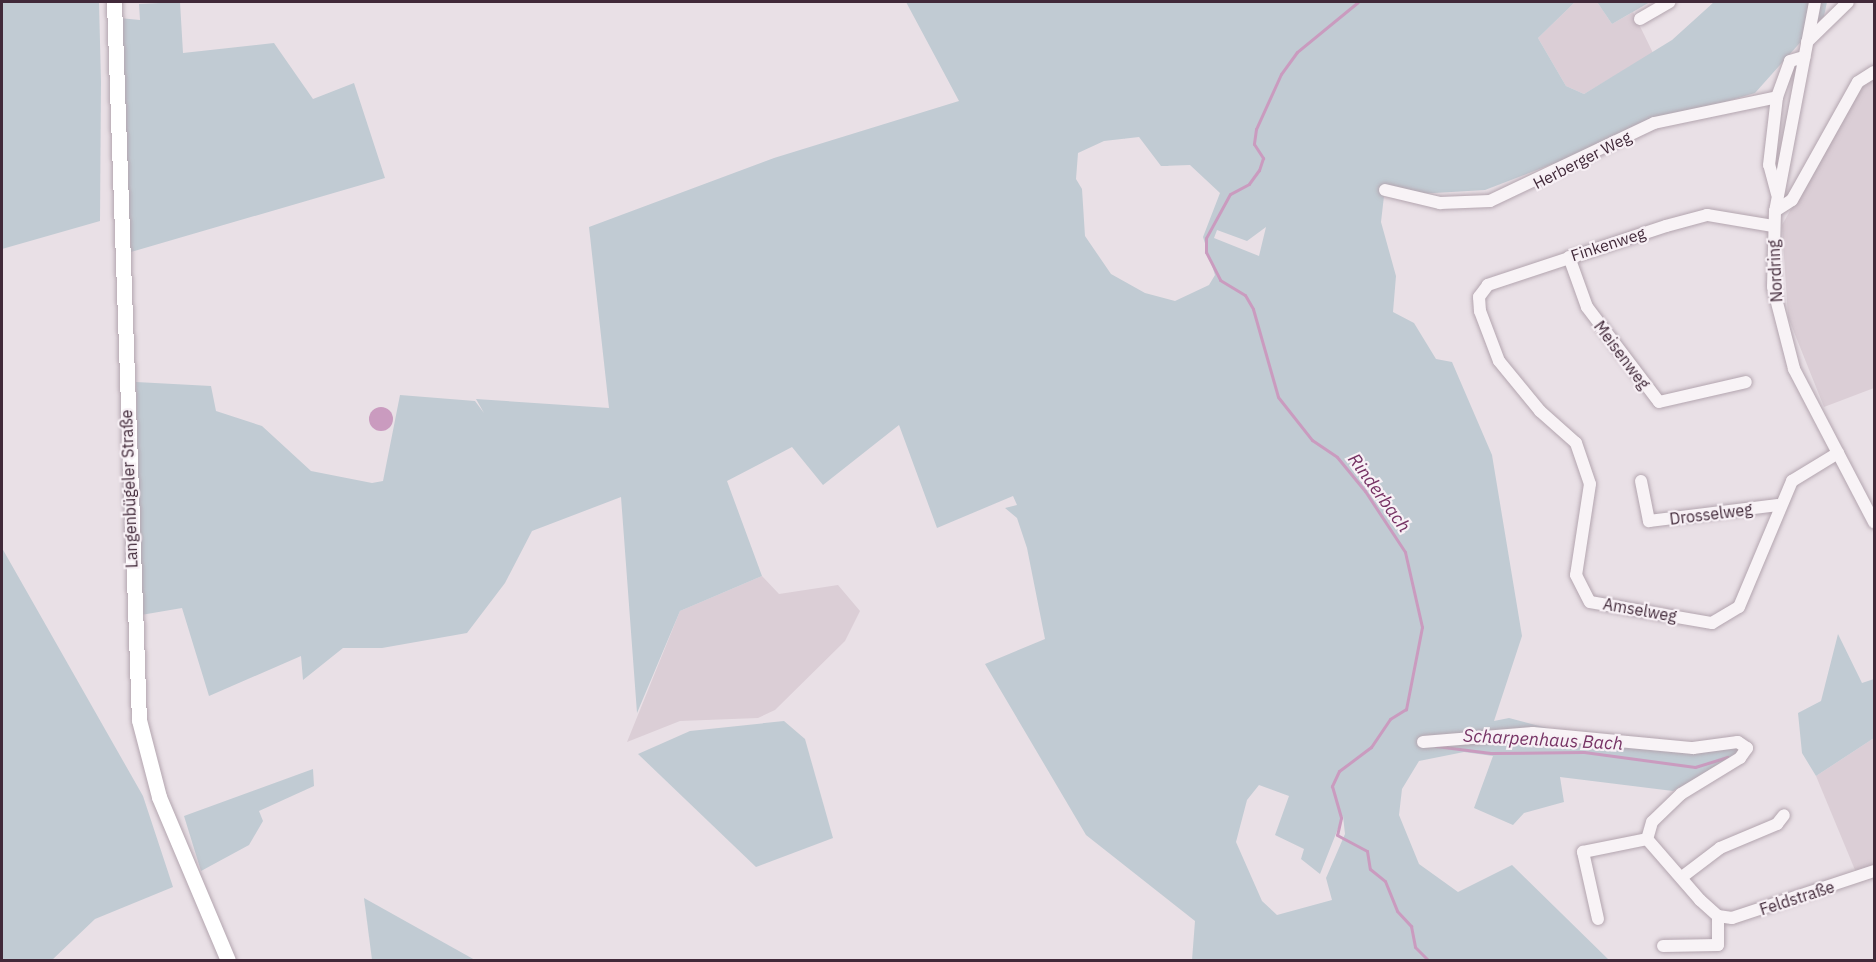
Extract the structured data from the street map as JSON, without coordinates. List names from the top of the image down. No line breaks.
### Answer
{"streets":{"main road":["Langenbügeler Straße"],"street":["Herberger Weg","Finkenweg","Nordring","Meisenweg","Drosselweg","Amselweg","Feldstraße"]},"crossings":[["Finkenweg","Nordring"],["Finkenweg","Meisenweg"],["Finkenweg","Amselweg"],["Nordring","Amselweg"],["Drosselweg","Amselweg"]],"water":["Rinderbach","Scharpenhaus Bach"]}
